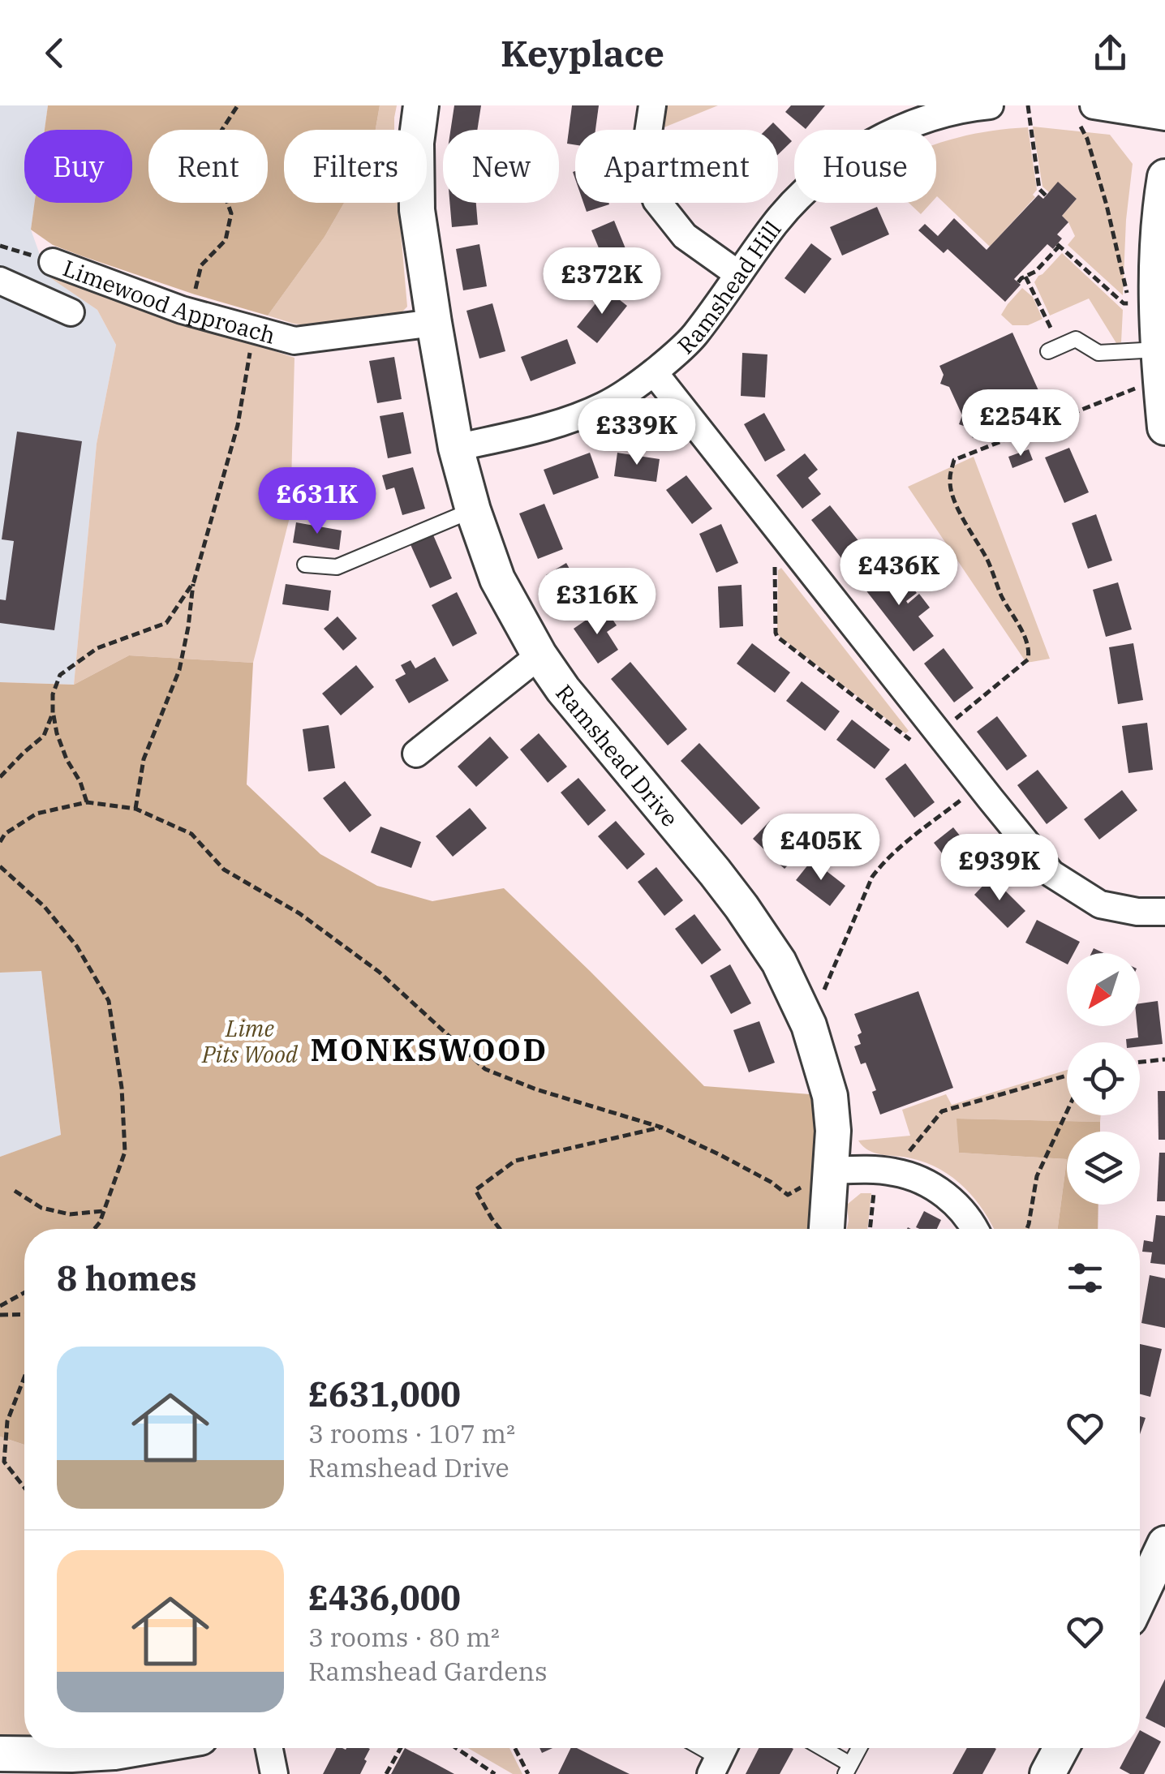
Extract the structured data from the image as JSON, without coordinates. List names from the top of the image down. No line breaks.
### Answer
{"streets":{"street":["Ramshead Hill","Limewood Approach","Ramshead Drive"]},"crossings":[["Ramshead Hill","Ramshead Drive"],["Limewood Approach","Ramshead Drive"]],"districts":["MONKSWOOD"],"parks":["Lime Pits Wood"],"north":"bottom left","page":{"header":"Keyplace","chip":["Buy","Rent","Filters","New","Apartment","House"],"price":["£372K","£254K","£339K","£631K","£436K","£316K","£405K","£939K"],"heading":"8 homes","list":[{"name":"£631,000","note":"3 rooms · 107 m² · Ramshead Drive"},{"name":"£436,000","note":"3 rooms · 80 m² · Ramshead Gardens"}]}}
